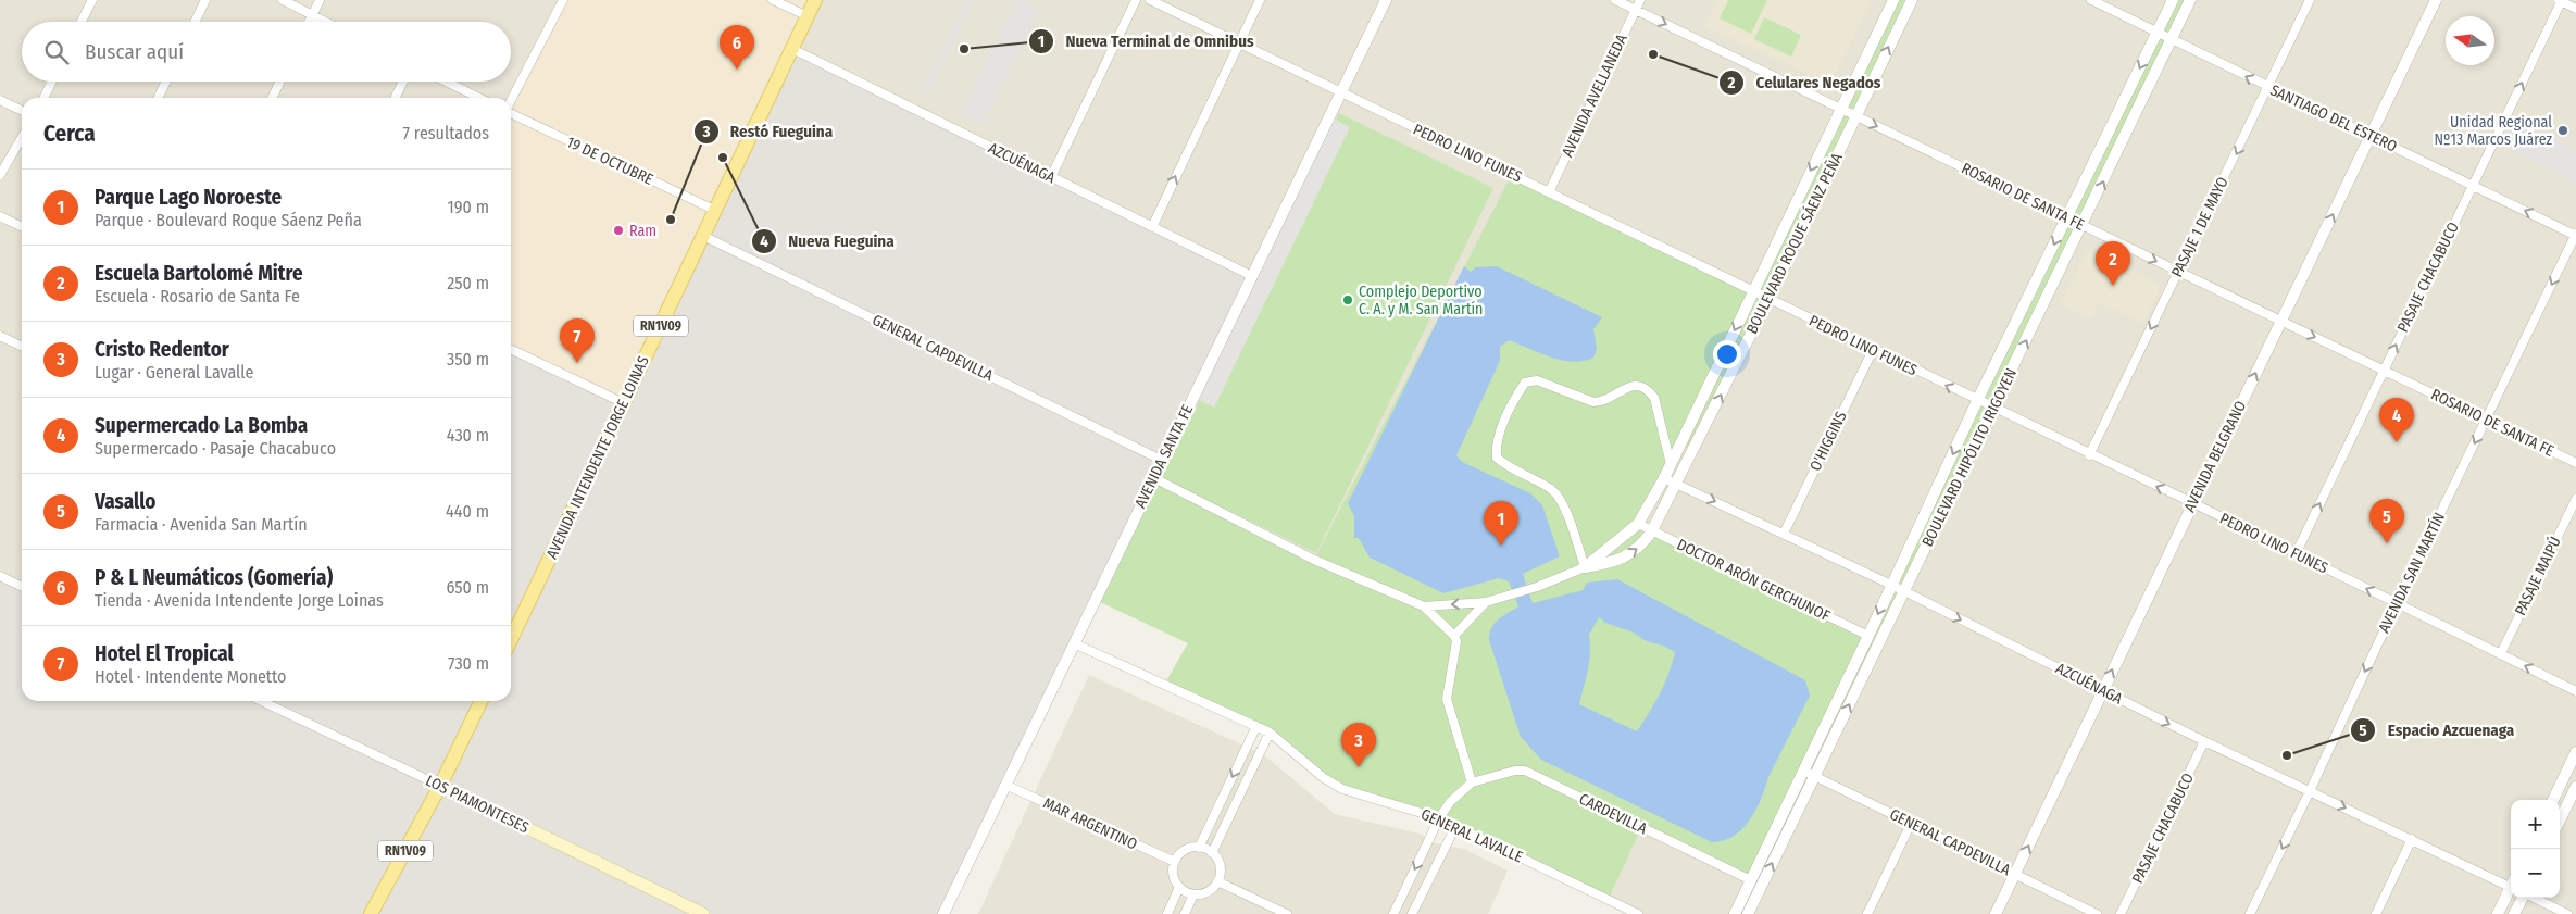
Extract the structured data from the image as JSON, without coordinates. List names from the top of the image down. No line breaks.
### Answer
{"streets":{"main road":["RN1V09","AVENIDA INTENDENTE JORGE LOINAS","LOS PIAMONTESES"],"street":["AVENIDA AVELLANEDA","SANTIAGO DEL ESTERO","PEDRO LINO FUNES","19 DE OCTUBRE","AZCUÉNAGA","ROSARIO DE SANTA FE","PASAJE 1 DE MAYO","BOULEVARD ROQUE SÁENZ PEÑA","PASAJE CHACABUCO","GENERAL CAPDEVILLA","O'HIGGINS","AVENIDA SANTA FE","AVENIDA BELGRANO","BOULEVARD HIPÓLITO IRIGOYEN","AVENIDA SAN MARTÍN","PASAJE MAIPÚ","DOCTOR ARÓN GERCHUNOF","CARDEVILLA","MAR ARGENTINO","GENERAL LAVALLE"]},"crossings":[["AVENIDA AVELLANEDA","PEDRO LINO FUNES"],["AVENIDA AVELLANEDA","ROSARIO DE SANTA FE"],["SANTIAGO DEL ESTERO","PASAJE 1 DE MAYO"],["SANTIAGO DEL ESTERO","PASAJE CHACABUCO"],["SANTIAGO DEL ESTERO","AVENIDA BELGRANO"],["SANTIAGO DEL ESTERO","BOULEVARD HIPÓLITO IRIGOYEN"],["SANTIAGO DEL ESTERO","AVENIDA SAN MARTÍN"],["PEDRO LINO FUNES","PASAJE 1 DE MAYO"],["PEDRO LINO FUNES","BOULEVARD ROQUE SÁENZ PEÑA"],["PEDRO LINO FUNES","PASAJE CHACABUCO"],["PEDRO LINO FUNES","O'HIGGINS"],["PEDRO LINO FUNES","AVENIDA SANTA FE"],["PEDRO LINO FUNES","AVENIDA BELGRANO"],["PEDRO LINO FUNES","BOULEVARD HIPÓLITO IRIGOYEN"],["PEDRO LINO FUNES","AVENIDA SAN MARTÍN"],["PEDRO LINO FUNES","PASAJE MAIPÚ"],["19 DE OCTUBRE","AVENIDA INTENDENTE JORGE LOINAS"],["AZCUÉNAGA","BOULEVARD ROQUE SÁENZ PEÑA"],["AZCUÉNAGA","PASAJE CHACABUCO"],["AZCUÉNAGA","O'HIGGINS"],["AZCUÉNAGA","AVENIDA SANTA FE"],["AZCUÉNAGA","AVENIDA BELGRANO"],["AZCUÉNAGA","AVENIDA INTENDENTE JORGE LOINAS"],["AZCUÉNAGA","BOULEVARD HIPÓLITO IRIGOYEN"],["AZCUÉNAGA","AVENIDA SAN MARTÍN"],["ROSARIO DE SANTA FE","PASAJE 1 DE MAYO"],["ROSARIO DE SANTA FE","BOULEVARD ROQUE SÁENZ PEÑA"],["ROSARIO DE SANTA FE","PASAJE CHACABUCO"],["ROSARIO DE SANTA FE","AVENIDA BELGRANO"],["ROSARIO DE SANTA FE","BOULEVARD HIPÓLITO IRIGOYEN"],["ROSARIO DE SANTA FE","AVENIDA SAN MARTÍN"],["BOULEVARD ROQUE SÁENZ PEÑA","DOCTOR ARÓN GERCHUNOF"],["RN1V09","LOS PIAMONTESES"],["GENERAL CAPDEVILLA","AVENIDA SANTA FE"],["GENERAL CAPDEVILLA","AVENIDA BELGRANO"],["GENERAL CAPDEVILLA","AVENIDA INTENDENTE JORGE LOINAS"],["GENERAL CAPDEVILLA","BOULEVARD HIPÓLITO IRIGOYEN"],["AVENIDA SANTA FE","MAR ARGENTINO"],["AVENIDA SANTA FE","GENERAL LAVALLE"],["BOULEVARD HIPÓLITO IRIGOYEN","DOCTOR ARÓN GERCHUNOF"],["BOULEVARD HIPÓLITO IRIGOYEN","CARDEVILLA"]],"one_way":["SANTIAGO DEL ESTERO","AZCUÉNAGA","ROSARIO DE SANTA FE","PASAJE 1 DE MAYO","PASAJE CHACABUCO","AVENIDA BELGRANO","AVENIDA SAN MARTÍN"],"places":["Nueva Terminal de Omnibus","Celulares Negados","Unidad Regional Nº13 Marcos Juárez","Nueva Fueguina","Restó Fueguina","Ram","Complejo Deportivo C. A. y M. San Martín","Espacio Azcuenaga"],"north":"left","page":{"search":"Buscar aquí","pins":["6","2","7","4","5","1","3"],"heading":["Cerca","7 resultados"],"list":[{"mark":"1","name":"Parque Lago Noroeste","note":"Parque · Boulevard Roque Sáenz Peña","value":"190 m"},{"mark":"2","name":"Escuela Bartolomé Mitre","note":"Escuela · Rosario de Santa Fe","value":"250 m"},{"mark":"3","name":"Cristo Redentor","note":"Lugar · General Lavalle","value":"350 m"},{"mark":"4","name":"Supermercado La Bomba","note":"Supermercado · Pasaje Chacabuco","value":"430 m"},{"mark":"5","name":"Vasallo","note":"Farmacia · Avenida San Martín","value":"440 m"},{"mark":"6","name":"P & L Neumáticos (Gomería)","note":"Tienda · Avenida Intendente Jorge Loinas","value":"650 m"},{"mark":"7","name":"Hotel El Tropical","note":"Hotel · Intendente Monetto","value":"730 m"}],"map_buttons":["+","−"]}}
